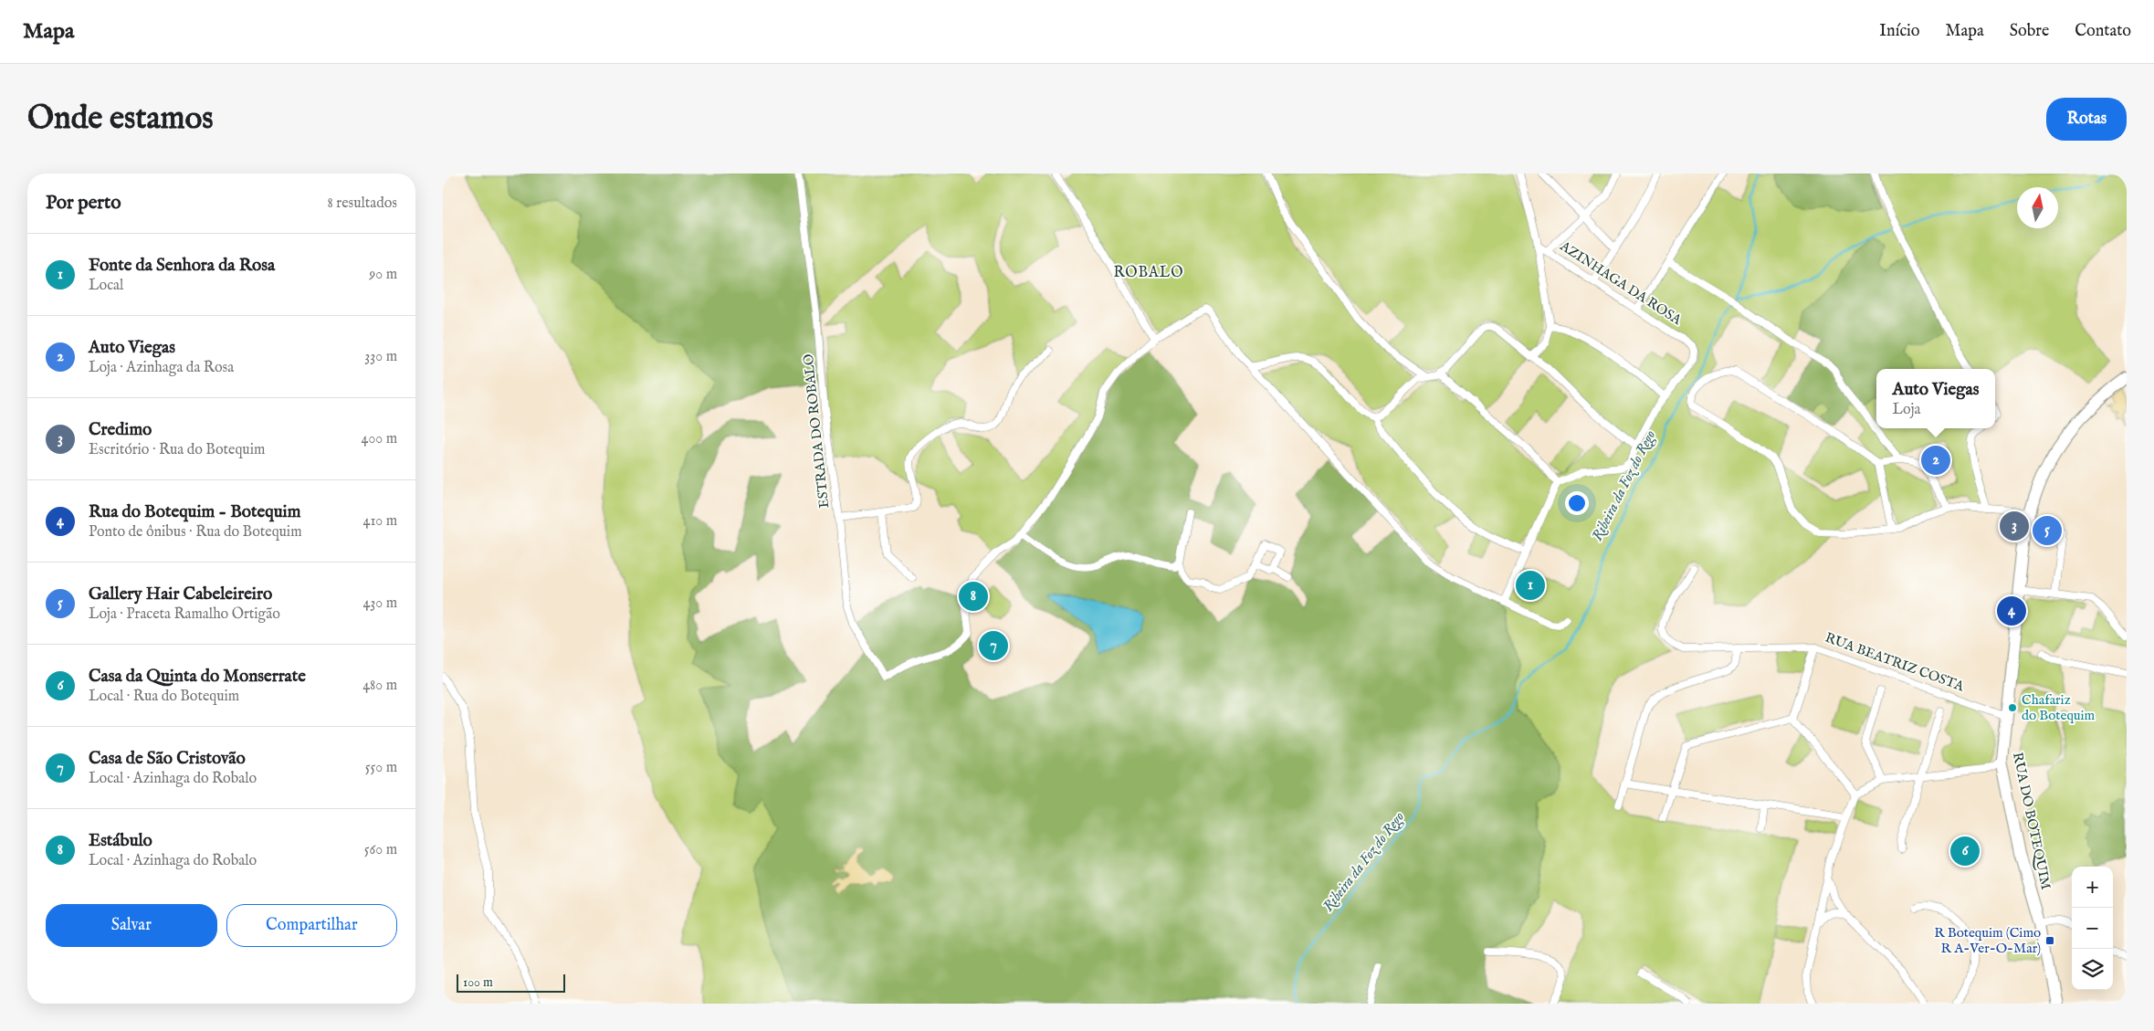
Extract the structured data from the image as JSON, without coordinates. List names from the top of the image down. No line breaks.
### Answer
{"streets":{"main road":["RUA DO BOTEQUIM"],"street":["AZINHAGA DA ROSA","ESTRADA DO ROBALO","RUA BEATRIZ COSTA"]},"crossings":[["RUA BEATRIZ COSTA","RUA DO BOTEQUIM"]],"districts":["ROBALO"],"water":["Ribeira da Foz do Rego"],"places":{"other":["Chafariz do Botequim"],"transit":["R Botequim (Cimo R A-Ver-O-Mar)"]},"scale_bar":"100 m","north":"top","page":{"header":"Mapa","nav":["Início","Mapa","Sobre","Contato"],"buttons":["Rotas",["Salvar","Compartilhar"]],"title":"Onde estamos","heading":["Por perto","8 resultados"],"list":[{"mark":"1","name":"Fonte da Senhora da Rosa","note":"Local","value":"90 m"},{"mark":"2","name":"Auto Viegas","note":"Loja · Azinhaga da Rosa","value":"330 m"},{"mark":"3","name":"Credimo","note":"Escritório · Rua do Botequim","value":"400 m"},{"mark":"4","name":"Rua do Botequim - Botequim","note":"Ponto de ônibus · Rua do Botequim","value":"410 m"},{"mark":"5","name":"Gallery Hair Cabeleireiro","note":"Loja · Praceta Ramalho Ortigão","value":"430 m"},{"mark":"6","name":"Casa da Quinta do Monserrate","note":"Local · Rua do Botequim","value":"480 m"},{"mark":"7","name":"Casa de São Cristovão","note":"Local · Azinhaga do Robalo","value":"550 m"},{"mark":"8","name":"Estábulo","note":"Local · Azinhaga do Robalo","value":"560 m"}],"popup":["Auto Viegas","Loja"],"pins":["2","3","5","1","8","4","7","6"],"map_buttons":["+","−"],"scale":"100 m"}}
